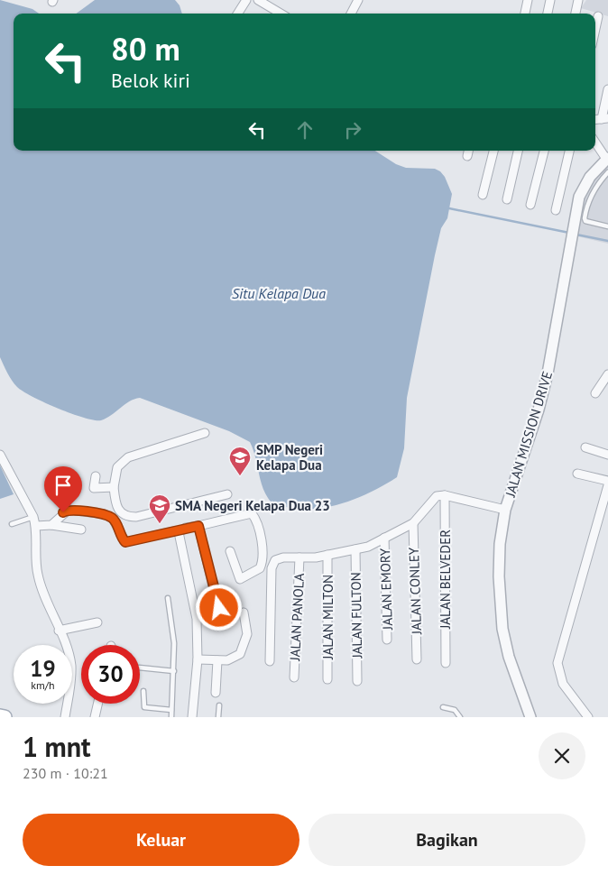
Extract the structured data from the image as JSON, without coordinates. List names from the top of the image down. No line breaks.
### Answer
{"streets":{"street":["JALAN MISSION DRIVE","JALAN BELVEDER","JALAN EMORY","JALAN CONLEY","JALAN FULTON","JALAN PANOLA","JALAN MILTON"]},"water":["Situ Kelapa Dua"],"places":{"school or university":["SMP Negeri Kelapa Dua","SMA Negeri Kelapa Dua 23"]},"page":{"turn":["80 m","Belok kiri"],"speed":"19 km/h","limit":"30","heading":["1 mnt","230 m · 10:21"],"buttons":["Keluar","Bagikan"]}}
